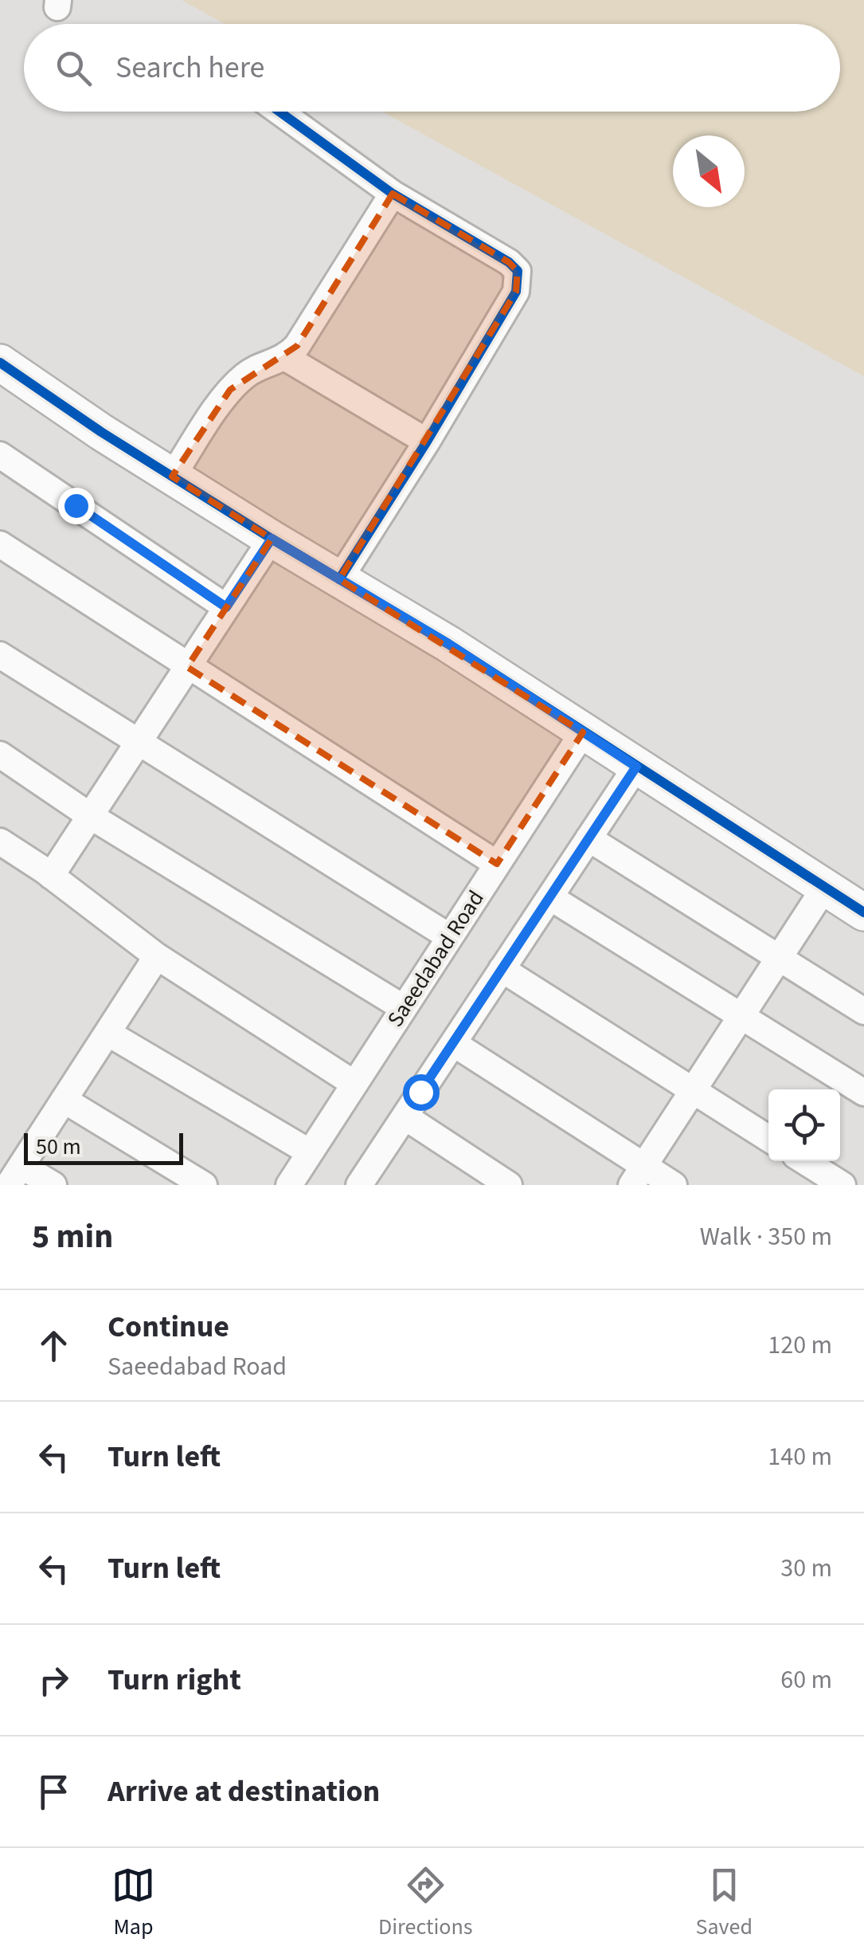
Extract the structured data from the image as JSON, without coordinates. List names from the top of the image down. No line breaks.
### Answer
{"streets":{"street":["Saeedabad Road"]},"scale_bar":"50 m","north":"bottom right","page":{"search":"Search here","scale":"50 m","heading":["5 min","Walk · 350 m"],"list":[["Continue","Saeedabad Road","120 m"],["Turn left","140 m"],["Turn left","30 m"],["Turn right","60 m"],"Arrive at destination"],"nav":["Map","Directions","Saved"]}}
